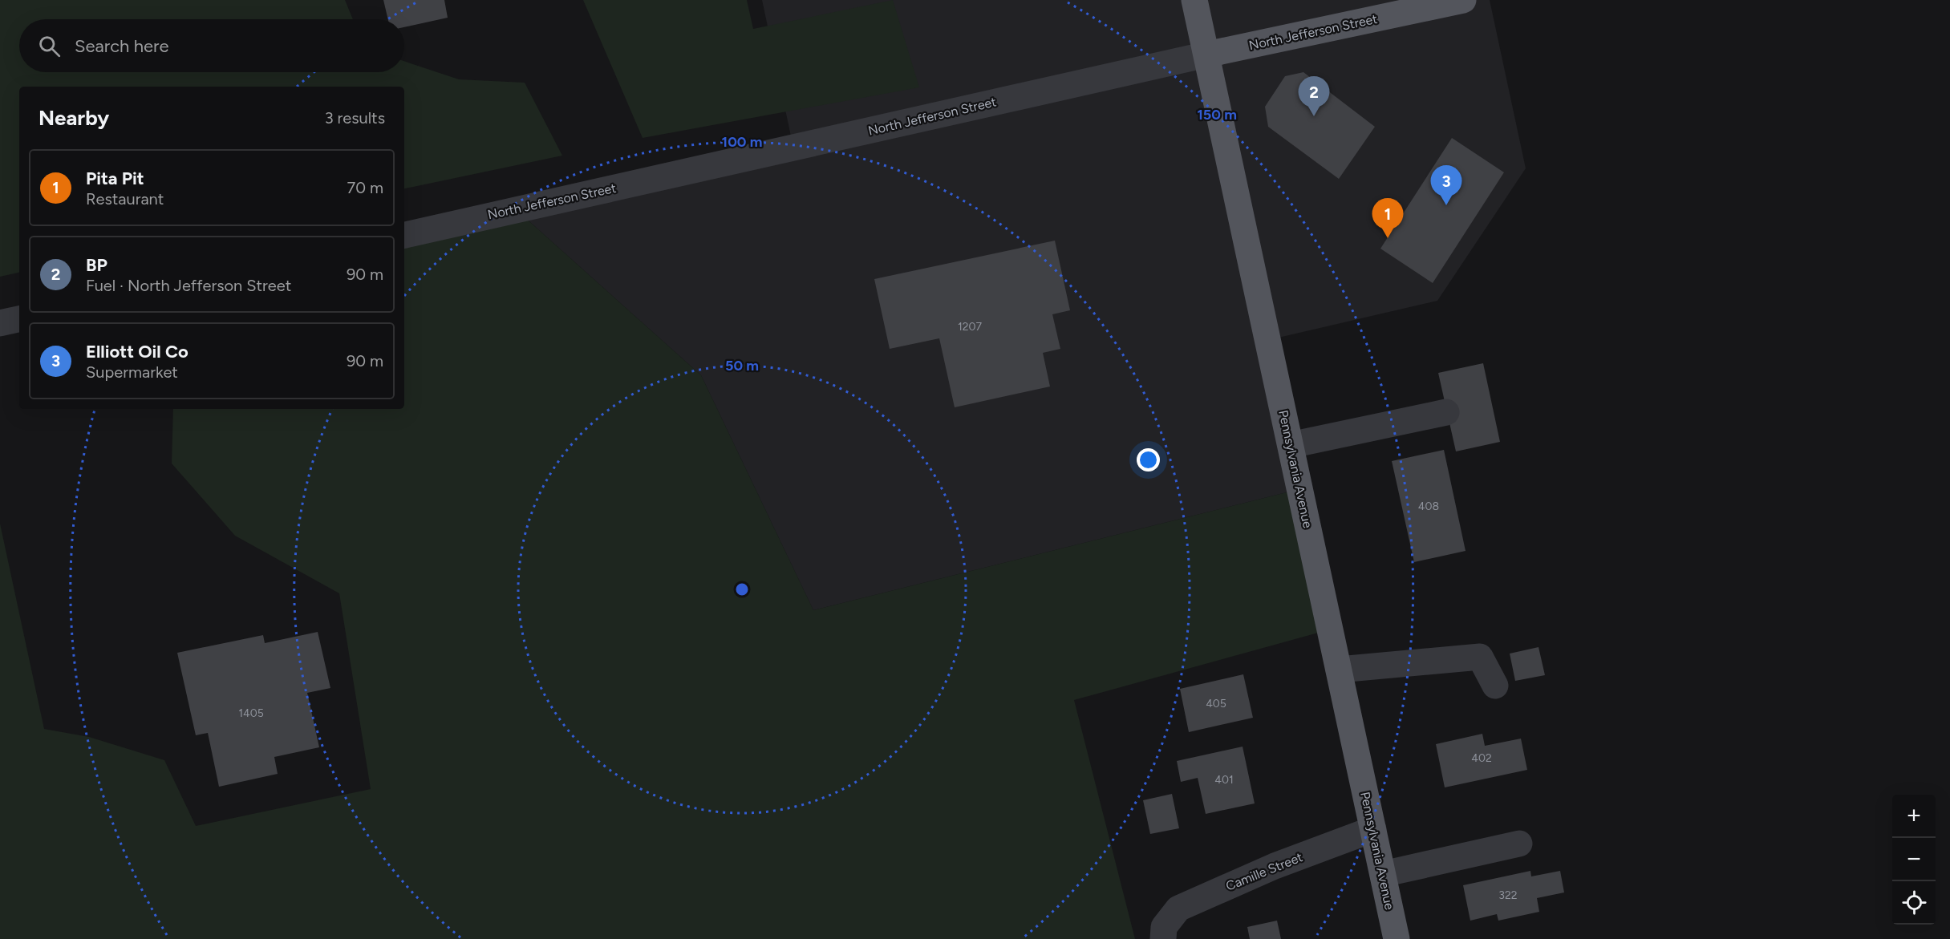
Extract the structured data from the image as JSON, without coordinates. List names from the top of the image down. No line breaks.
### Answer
{"streets":{"main road":["North Jefferson Street","Pennsylvania Avenue"],"street":["Camille Street"]},"crossings":[["North Jefferson Street","Pennsylvania Avenue"],["Pennsylvania Avenue","Camille Street"]],"house_numbers":["1207","408","405","1405","402","401","322"],"page":{"search":"Search here","pins":["2","3","1"],"heading":["Nearby","3 results"],"list":[{"mark":"1","name":"Pita Pit","note":"Restaurant","value":"70 m"},{"mark":"2","name":"BP","note":"Fuel · North Jefferson Street","value":"90 m"},{"mark":"3","name":"Elliott Oil Co","note":"Supermarket","value":"90 m"}],"map_buttons":["+","−"]},"rings":["150 m","100 m","50 m"]}
